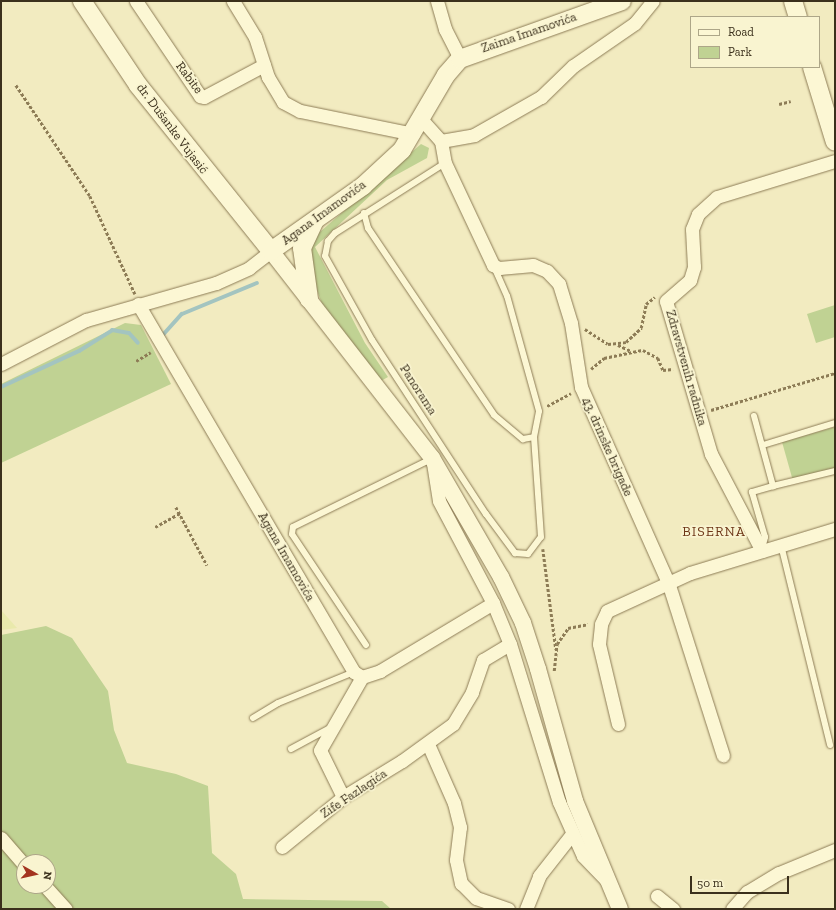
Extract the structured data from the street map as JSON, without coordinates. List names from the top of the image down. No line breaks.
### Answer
{"streets":{"main road":["Zaima Imamovića","dr. Dušanke Vujasić","Agana Imamovića"],"street":["Rabite","Zdravstvenih radnika","43. drinske brigade","Zife Fazlagića"],"lane":["Panorama"]},"crossings":[["Zaima Imamovića","Agana Imamovića"],["dr. Dušanke Vujasić","Agana Imamovića"]],"districts":["BISERNA"],"legend":["Road","Park"],"scale_bar":"50 m","north":"right"}
